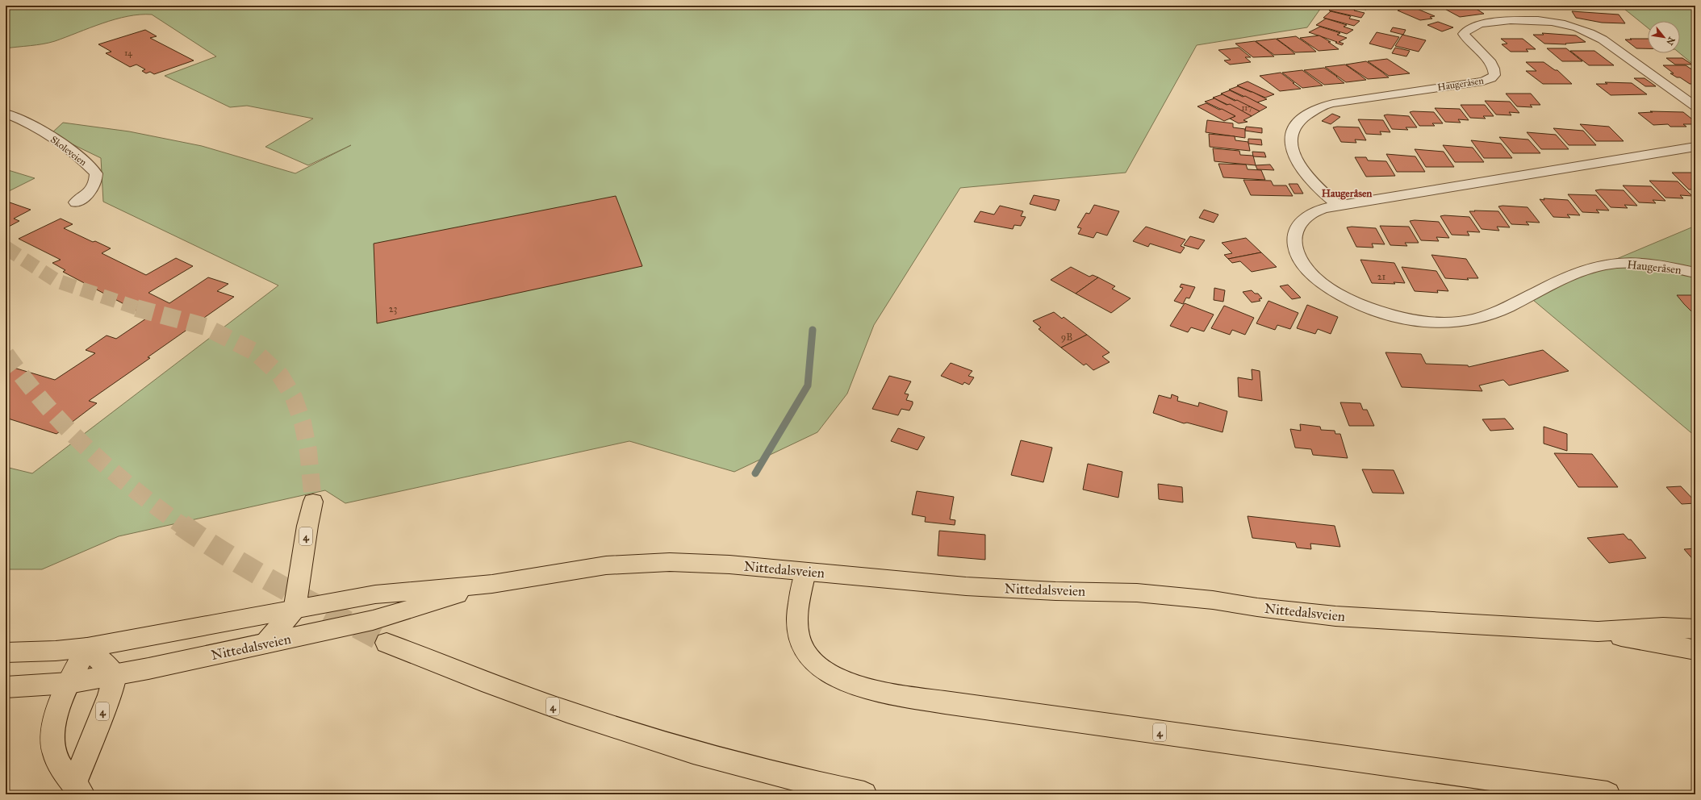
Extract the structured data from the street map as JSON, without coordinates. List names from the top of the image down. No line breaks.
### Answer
{"streets":{"main road":["4","Nittedalsveien"],"street":["Haugeråsen","Skoleveien"]},"crossings":[["4","Nittedalsveien"]],"districts":["Haugeråsen"],"house_numbers":["14","117","21","23","9B"],"north":"bottom right"}
